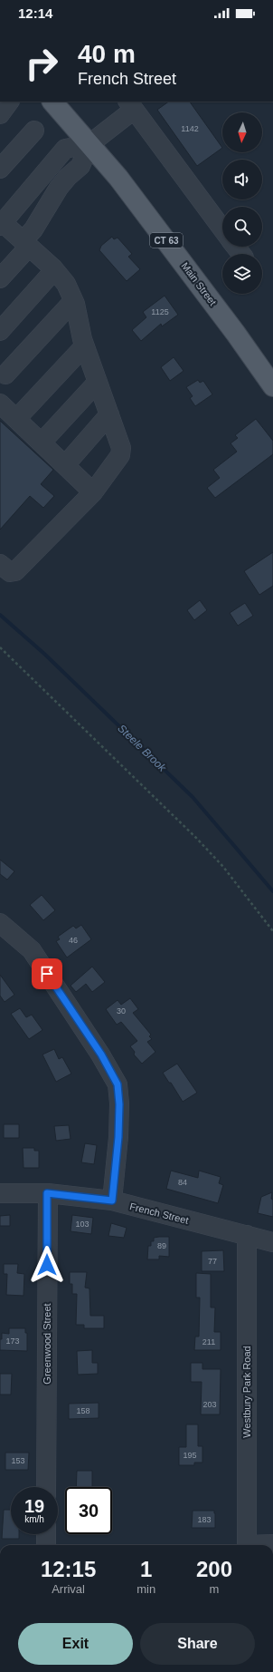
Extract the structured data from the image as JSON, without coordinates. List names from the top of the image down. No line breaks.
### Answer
{"streets":{"main road":["CT 63","Main Street"],"street":["French Street","Greenwood Street","Westbury Park Road"]},"crossings":[["French Street","Greenwood Street"],["French Street","Westbury Park Road"]],"water":["Steele Brook"],"house_numbers":["1142","1125","46","30","84","103","89","77","173","211","203","158","195","153","183"],"north":"bottom","page":{"status":"12:14","turn":["40 m","French Street"],"speed":"19 km/h","limit":"30","eta":["12:15","Arrival","1","min","200","m"],"buttons":["Exit","Share"]}}
